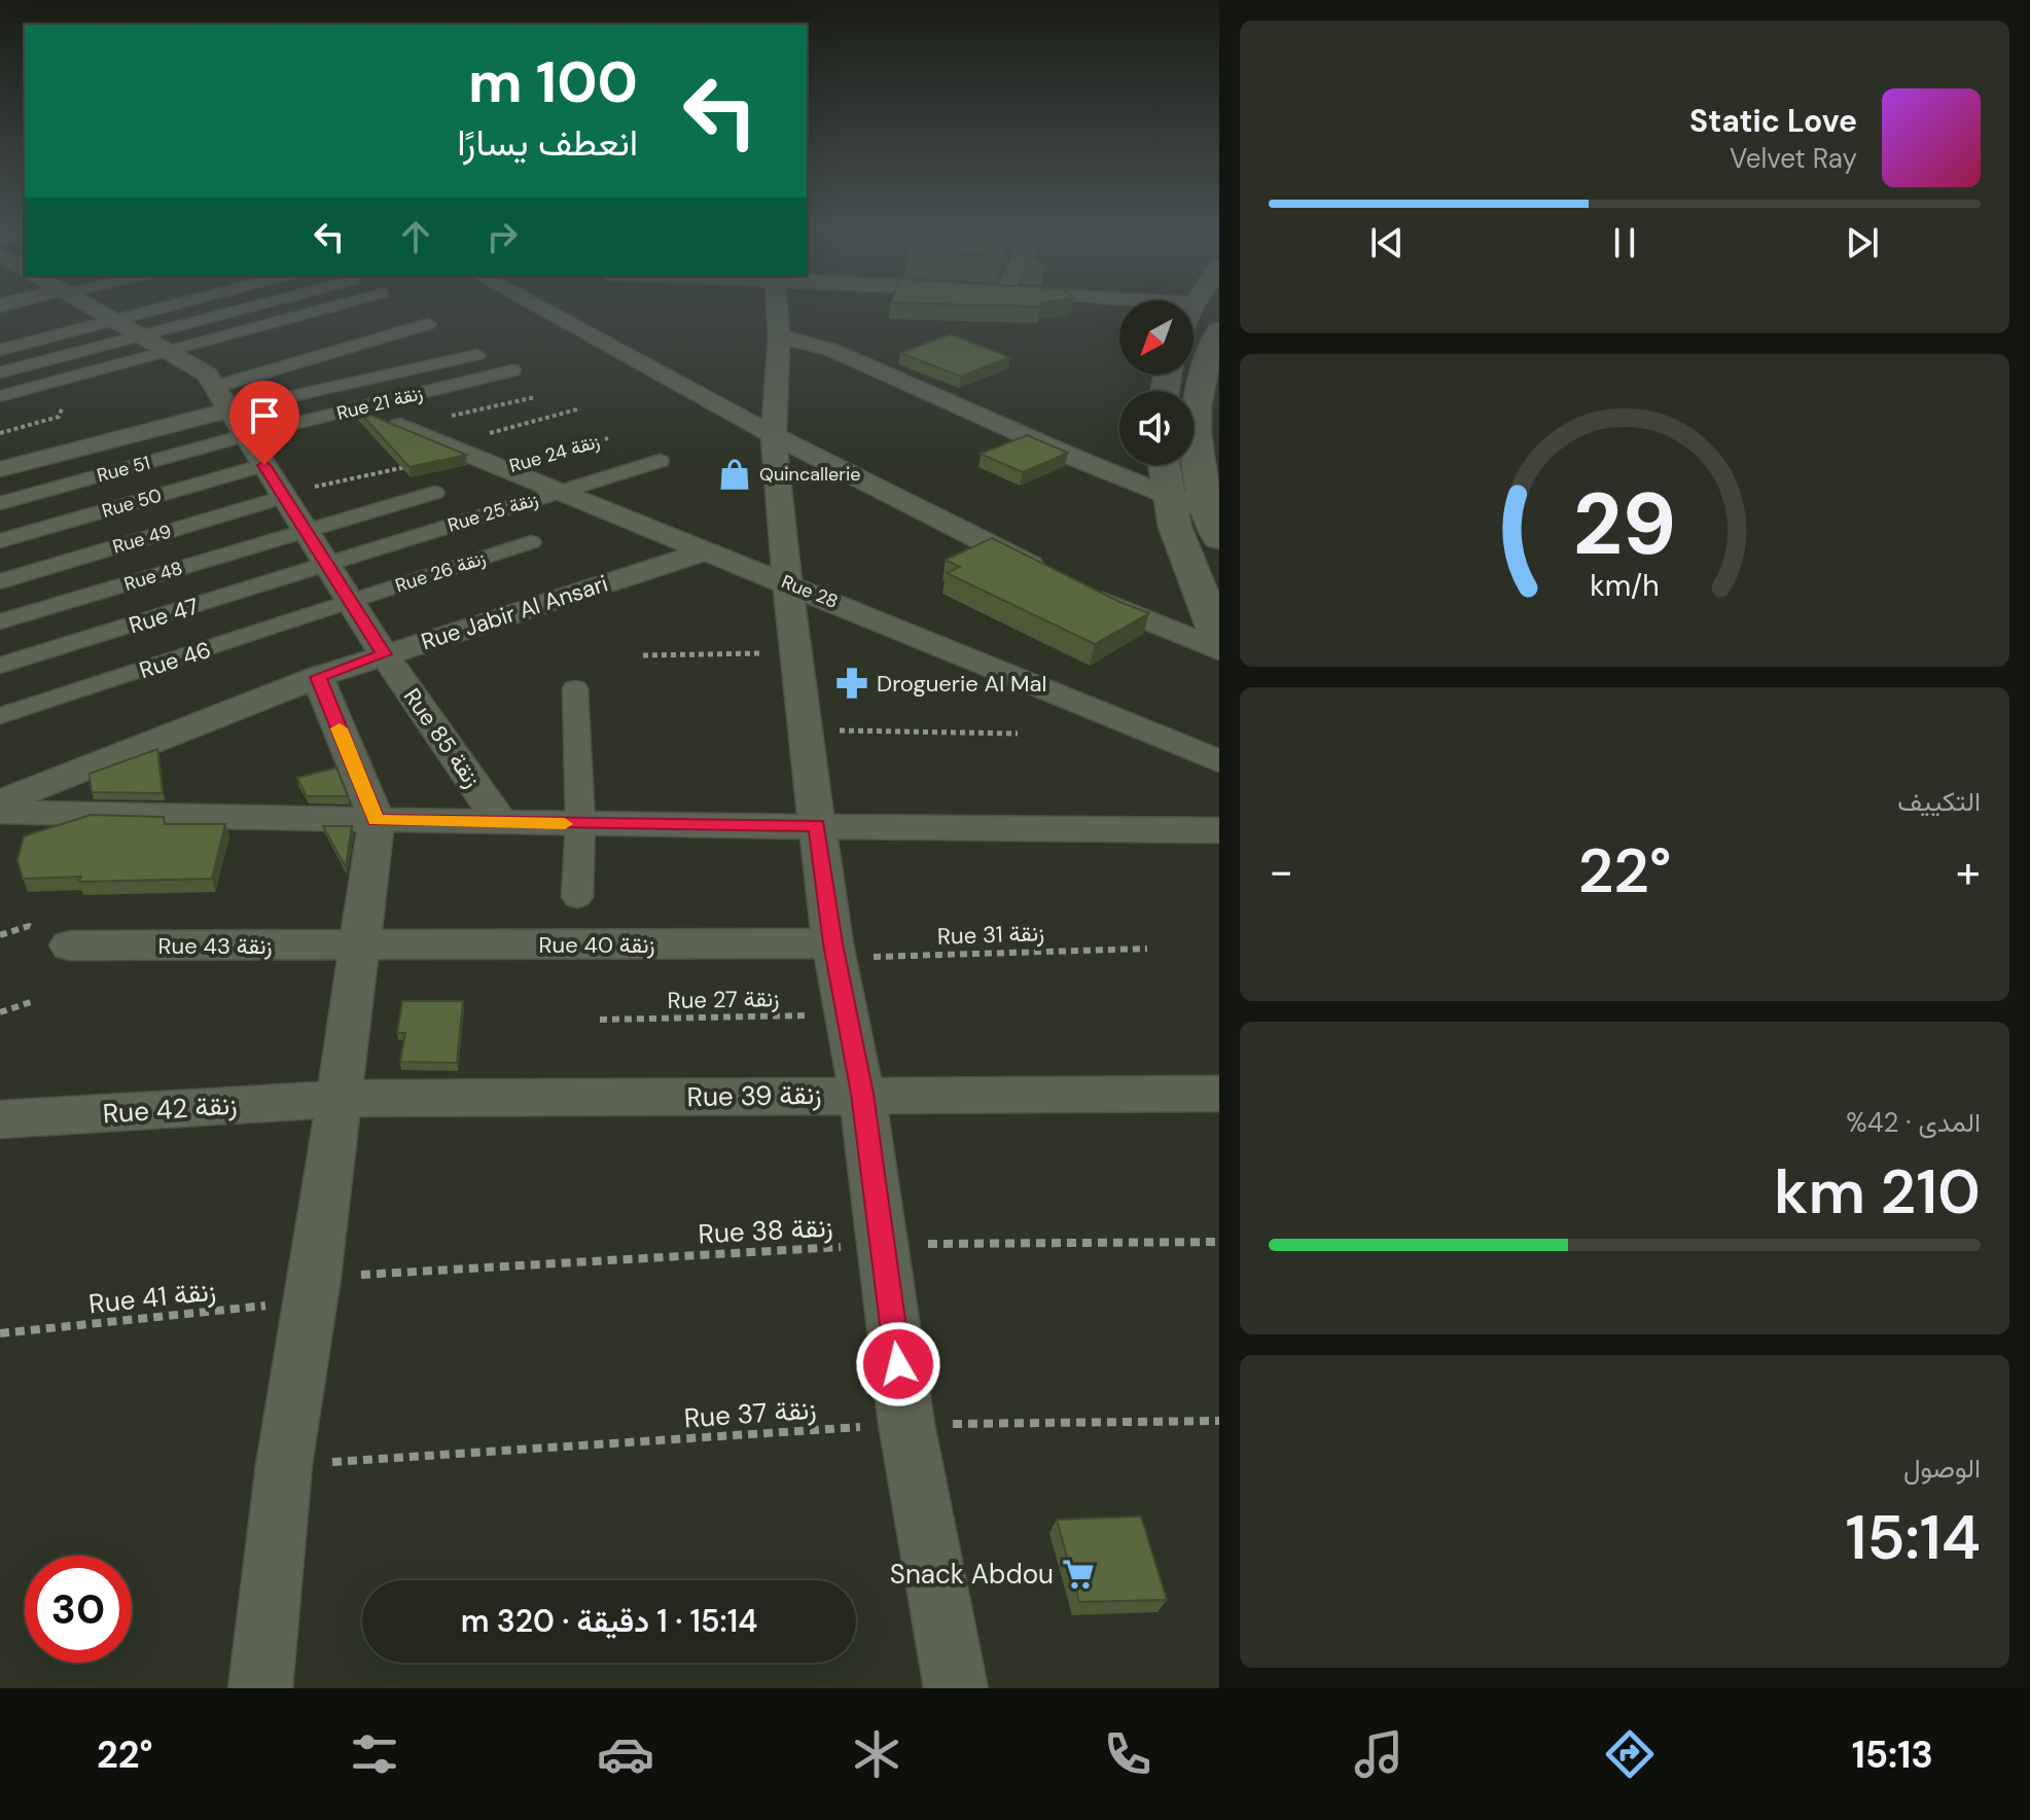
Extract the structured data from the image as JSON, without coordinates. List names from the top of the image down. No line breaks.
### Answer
{"streets":{"street":["Rue 21 زنقة","Rue 51","Rue 50","Rue 25 زنقة","Rue 49","Rue 26 زنقة","Rue 48","Rue 28","Rue Jabir Al Ansari","Rue 47","Rue 46","Rue 85 زنقة","Rue 40 زنقة","Rue 43 زنقة","Rue 39 زنقة","Rue 42 زنقة"],"path":["Rue 24 زنقة","Rue 31 زنقة","Rue 27 زنقة","Rue 38 زنقة","Rue 41 زنقة","Rue 37 زنقة"]},"crossings":[["Rue 21 زنقة","Rue 51"],["Rue 21 زنقة","Rue 85 زنقة"],["Rue 24 زنقة","Rue 28"],["Rue 51","Rue 85 زنقة"],["Rue 50","Rue 85 زنقة"],["Rue 25 زنقة","Rue 28"],["Rue 25 زنقة","Rue 47"],["Rue 25 زنقة","Rue 85 زنقة"],["Rue 49","Rue 85 زنقة"],["Rue 26 زنقة","Rue 46"],["Rue 26 زنقة","Rue 85 زنقة"],["Rue 48","Rue 85 زنقة"],["Rue 28","Rue Jabir Al Ansari"],["Rue Jabir Al Ansari","Rue 85 زنقة"],["Rue 47","Rue 85 زنقة"],["Rue 46","Rue 85 زنقة"],["Rue 31 زنقة","Rue 40 زنقة"],["Rue 40 زنقة","Rue 43 زنقة"],["Rue 39 زنقة","Rue 42 زنقة"],["Rue 38 زنقة","Rue 41 زنقة"]],"places":{"shop":["Quincallerie"],"pharmacy":["Droguerie Al Mal"],"supermarket":["Snack Abdou"]},"north":"bottom left","page":{"turn":["100 m","انعطف يسارًا"],"song":["Static Love","Velvet Ray"],"tile":["التكييف",["المدى · 42%","210 km"],["الوصول","15:14"]],"heat":["−","22°","+"],"limit":"30","trip":"15:14 · 1 دقيقة · 320 m","tabs":["15:13","22°"],"gauge":["29","km/h"]}}
